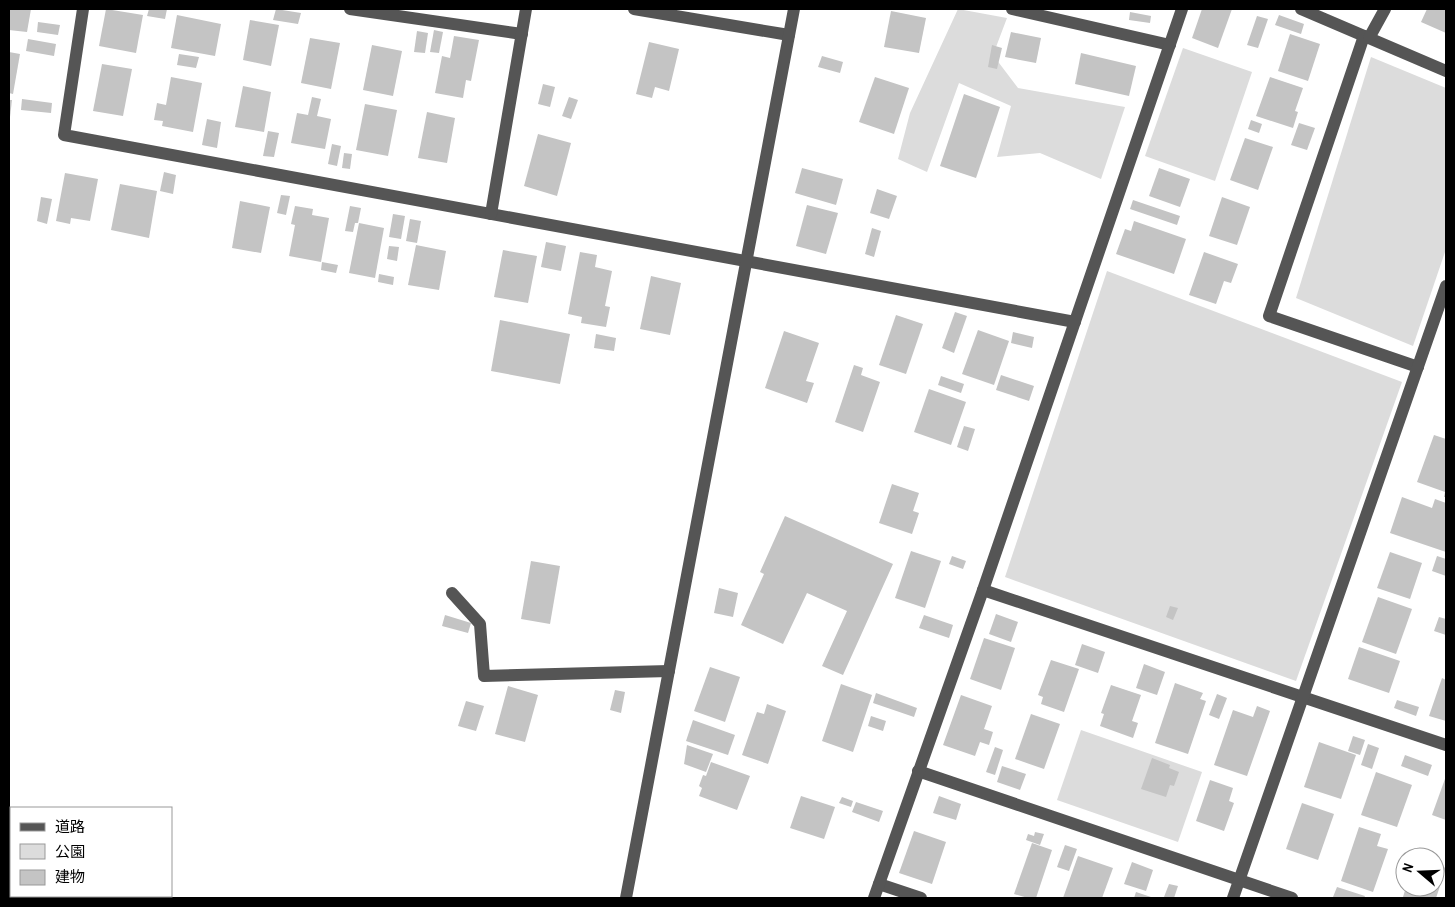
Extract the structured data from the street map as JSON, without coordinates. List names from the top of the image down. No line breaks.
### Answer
{"legend":["道路","公園","建物"],"north":"left"}
